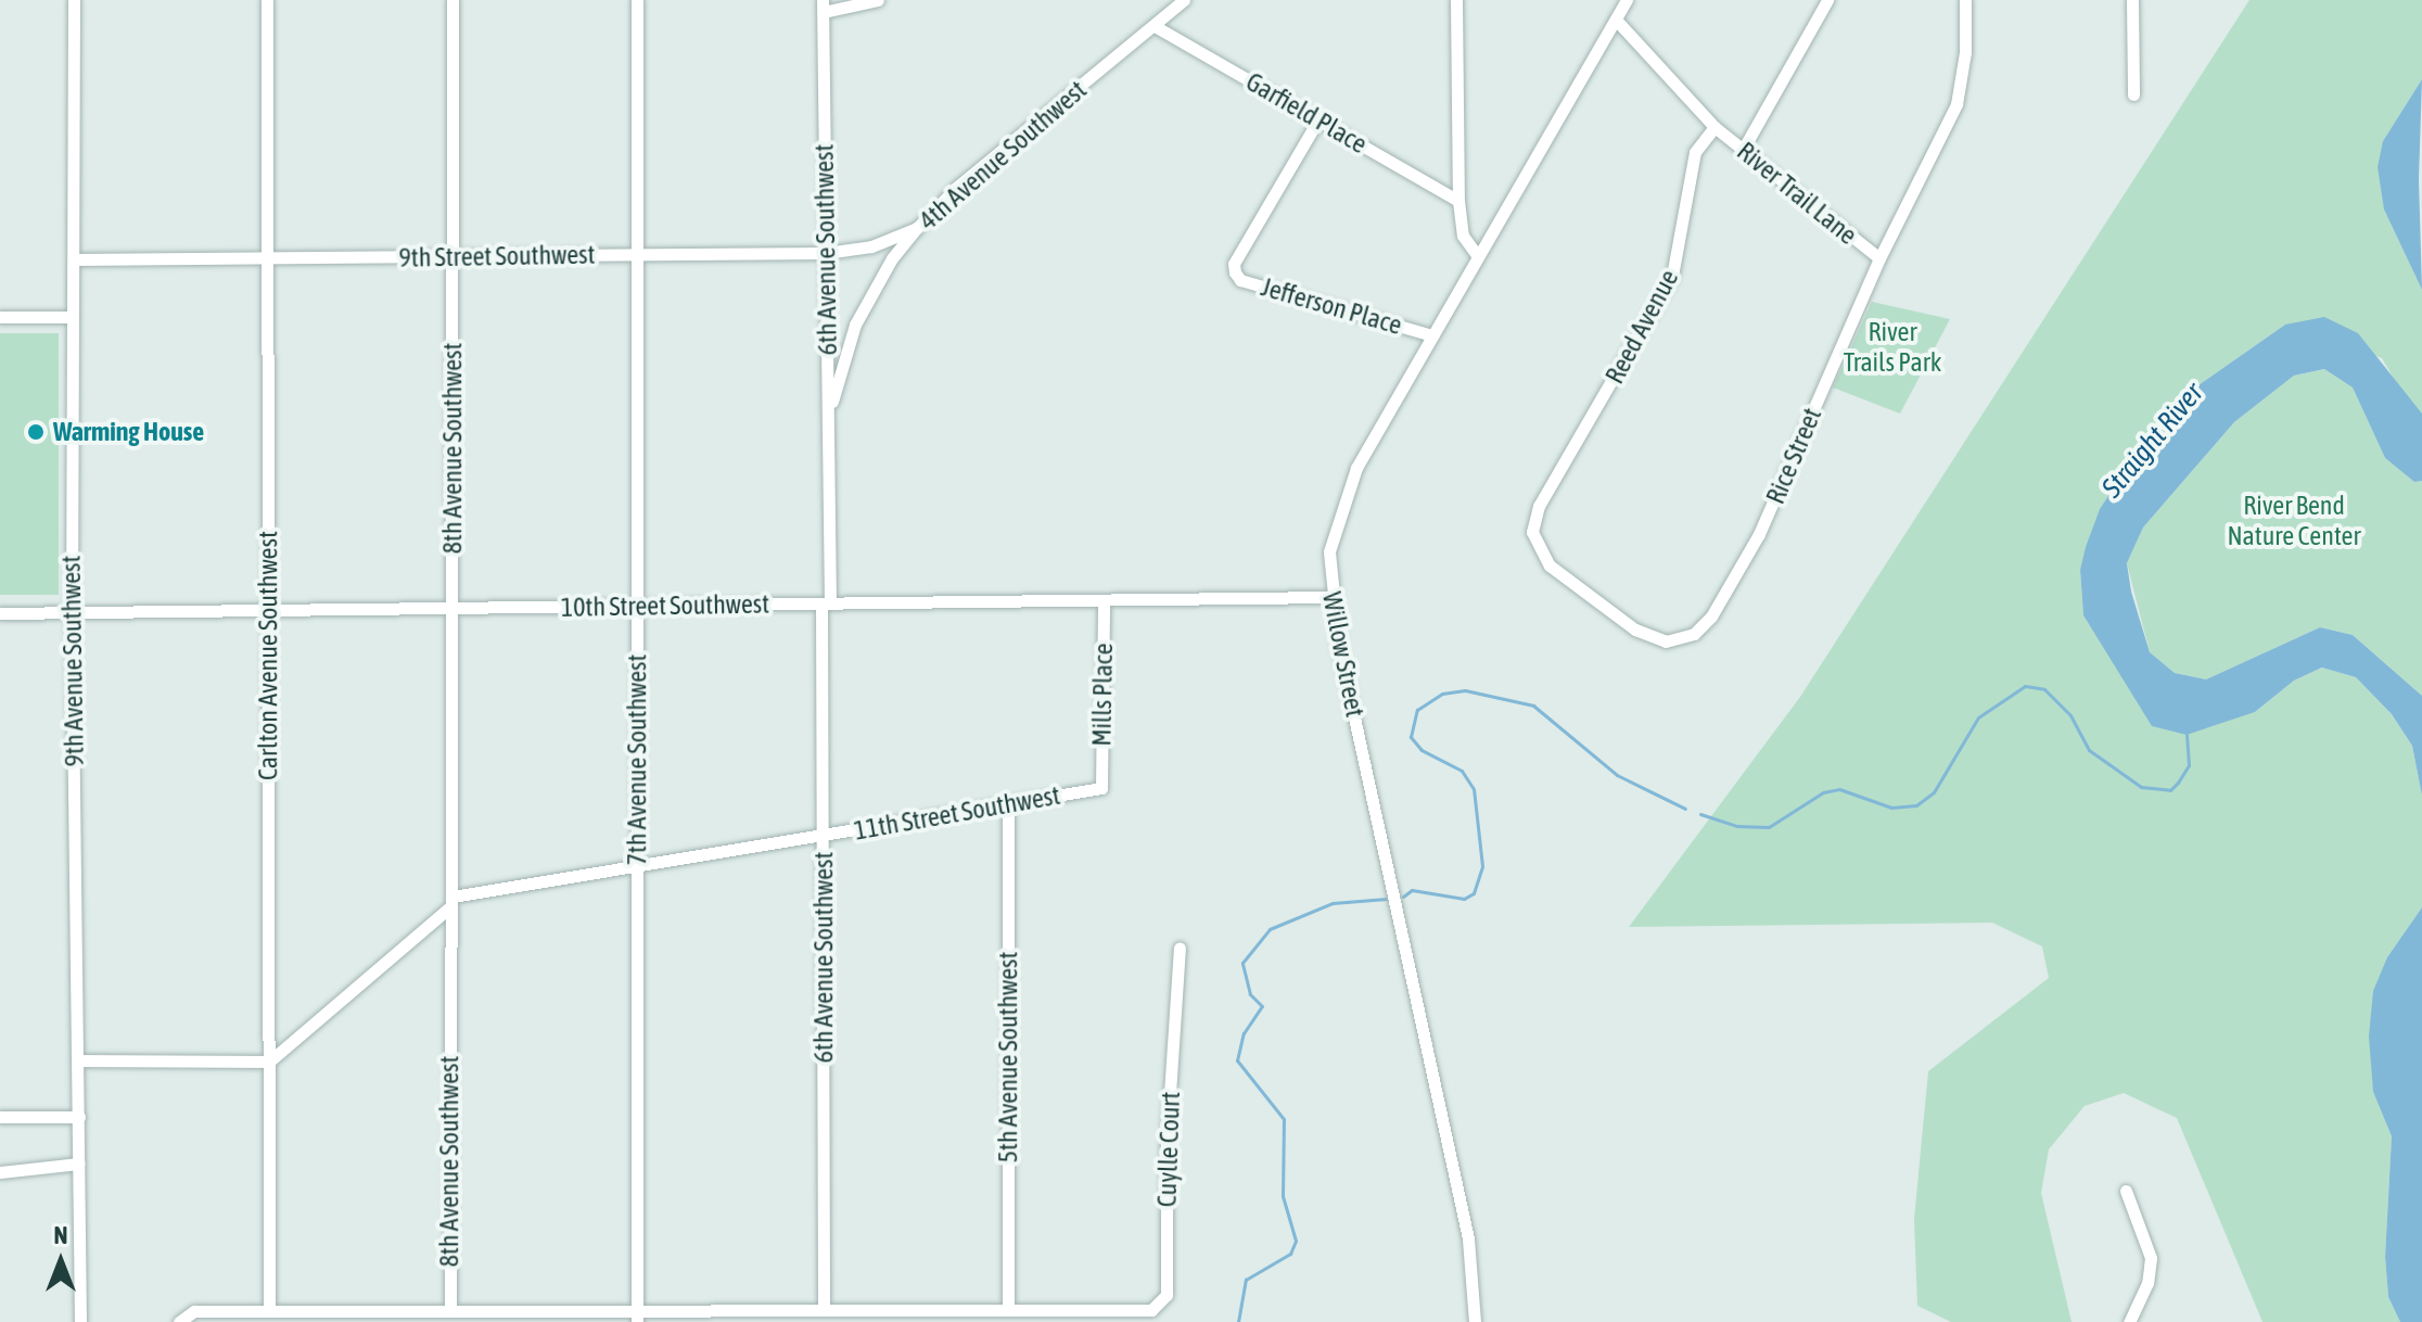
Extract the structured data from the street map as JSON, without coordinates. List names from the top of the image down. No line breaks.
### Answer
{"streets":{"street":["Garfield Place","4th Avenue Southwest","River Trail Lane","6th Avenue Southwest","9th Street Southwest","Jefferson Place","Reed Avenue","8th Avenue Southwest","Rice Street","10th Street Southwest","Willow Street","Carlton Avenue Southwest","9th Avenue Southwest","Mills Place","7th Avenue Southwest","11th Street Southwest","5th Avenue Southwest","Cuylle Court"]},"crossings":[["Garfield Place","4th Avenue Southwest"],["Garfield Place","Jefferson Place"],["4th Avenue Southwest","6th Avenue Southwest"],["4th Avenue Southwest","9th Street Southwest"],["River Trail Lane","Reed Avenue"],["River Trail Lane","Rice Street"],["6th Avenue Southwest","9th Street Southwest"],["6th Avenue Southwest","10th Street Southwest"],["6th Avenue Southwest","11th Street Southwest"],["6th Avenue Southwest","Cuylle Court"],["9th Street Southwest","8th Avenue Southwest"],["9th Street Southwest","Carlton Avenue Southwest"],["9th Street Southwest","9th Avenue Southwest"],["9th Street Southwest","7th Avenue Southwest"],["Jefferson Place","Willow Street"],["Reed Avenue","Rice Street"],["8th Avenue Southwest","10th Street Southwest"],["8th Avenue Southwest","11th Street Southwest"],["8th Avenue Southwest","Cuylle Court"],["10th Street Southwest","Willow Street"],["10th Street Southwest","Carlton Avenue Southwest"],["10th Street Southwest","9th Avenue Southwest"],["10th Street Southwest","Mills Place"],["10th Street Southwest","7th Avenue Southwest"],["Carlton Avenue Southwest","Cuylle Court"],["Mills Place","11th Street Southwest"],["7th Avenue Southwest","11th Street Southwest"],["7th Avenue Southwest","Cuylle Court"],["11th Street Southwest","5th Avenue Southwest"],["5th Avenue Southwest","Cuylle Court"]],"water":["Straight River"],"parks":["River Trails Park","River Bend Nature Center"],"places":["Warming House"],"north":"top"}
